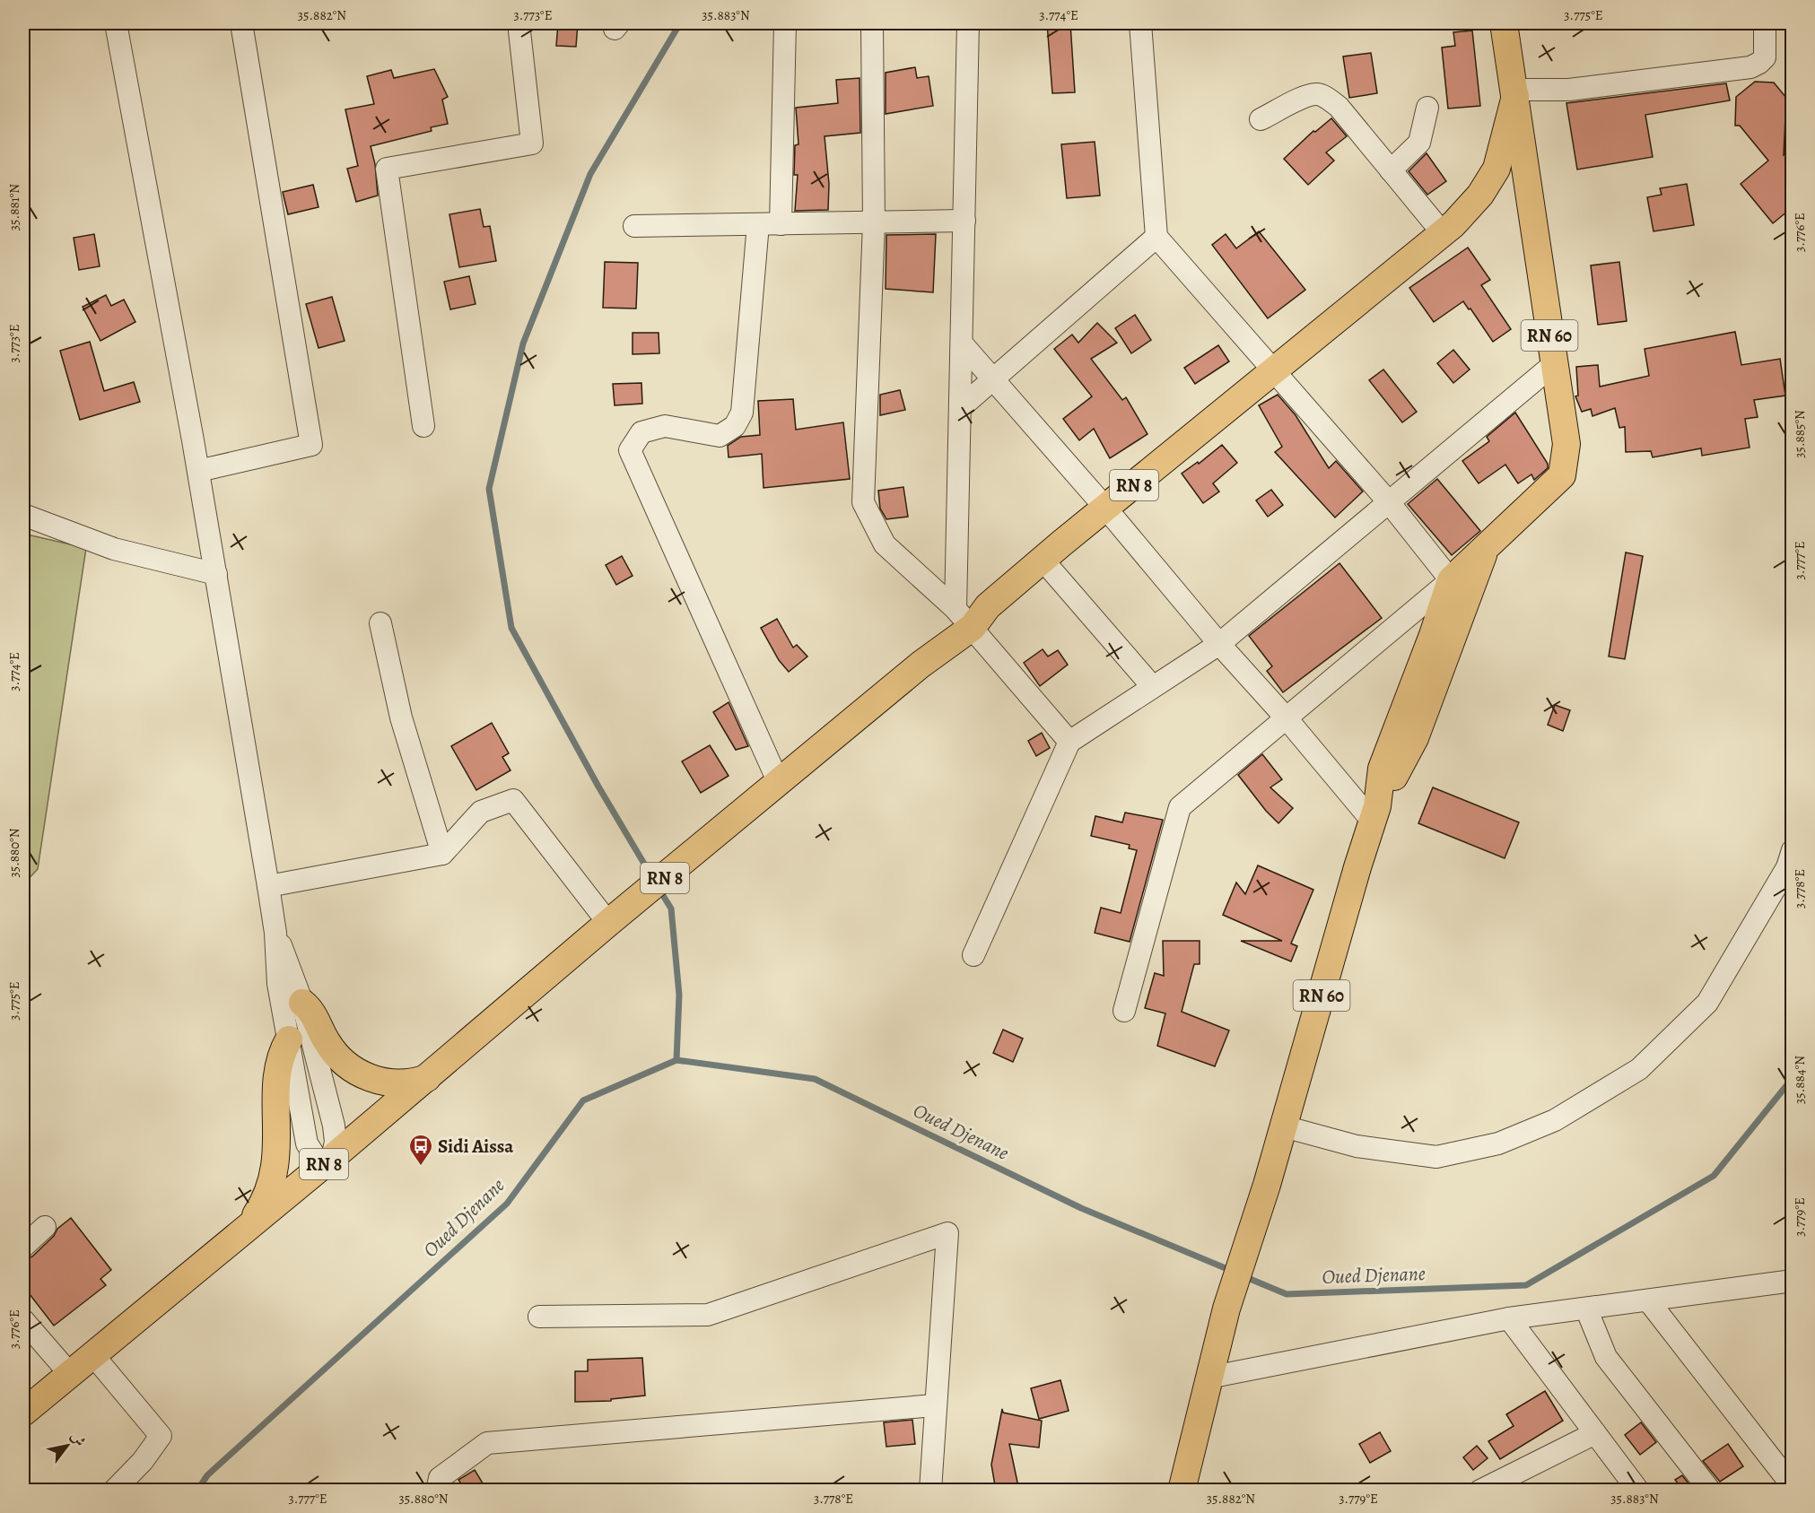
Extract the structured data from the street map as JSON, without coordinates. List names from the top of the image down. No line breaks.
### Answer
{"streets":{"main road":["RN 60","RN 8"]},"crossings":[["RN 60","RN 8"]],"water":["Oued Djenane"],"places":{"bus stop":["Sidi Aissa"]},"north":"top right","coordinates":["35.882°N","3.773°E","35.883°N","3.774°E","3.775°E","35.881°N","3.776°E","35.885°N","3.777°E","35.880°N","3.778°E","35.884°N","3.779°E"]}
